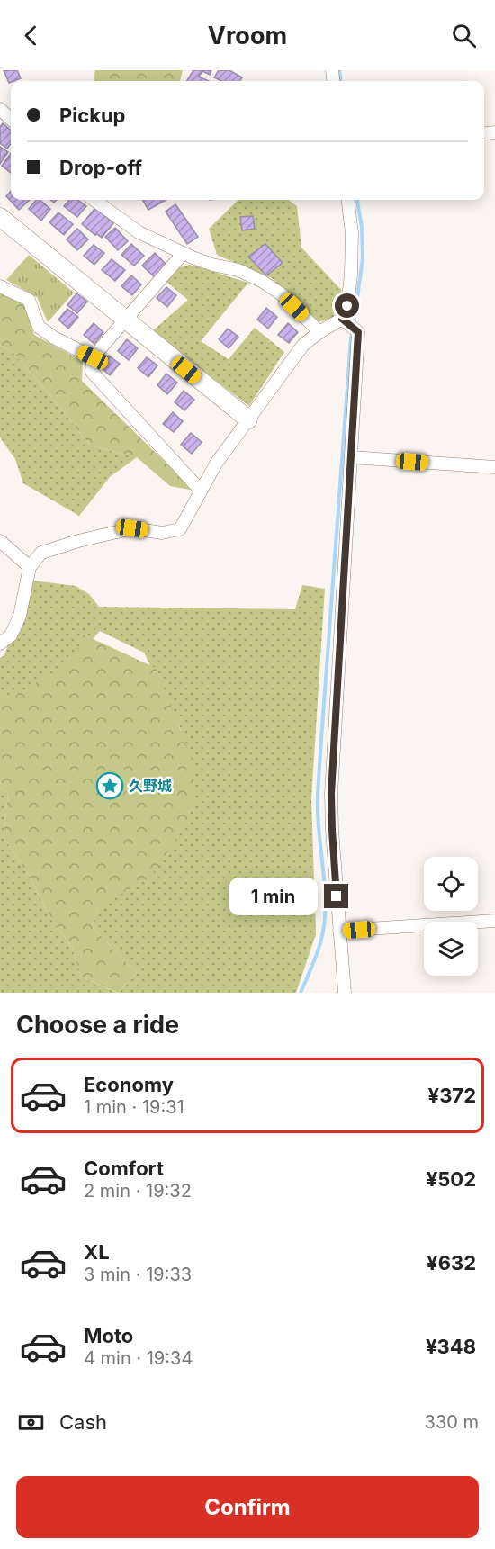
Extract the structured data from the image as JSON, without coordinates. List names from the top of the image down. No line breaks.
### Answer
{"places":{"place":["久野城"]},"page":{"header":"Vroom","banner":["Pickup","Drop-off"],"bubble":"1 min","heading":"Choose a ride","list":[{"name":"Economy","note":"1 min · 19:31","value":"¥372"},{"name":"Comfort","note":"2 min · 19:32","value":"¥502"},{"name":"XL","note":"3 min · 19:33","value":"¥632"},{"name":"Moto","note":"4 min · 19:34","value":"¥348"}],"pay":["Cash","330 m"],"buttons":"Confirm"}}
